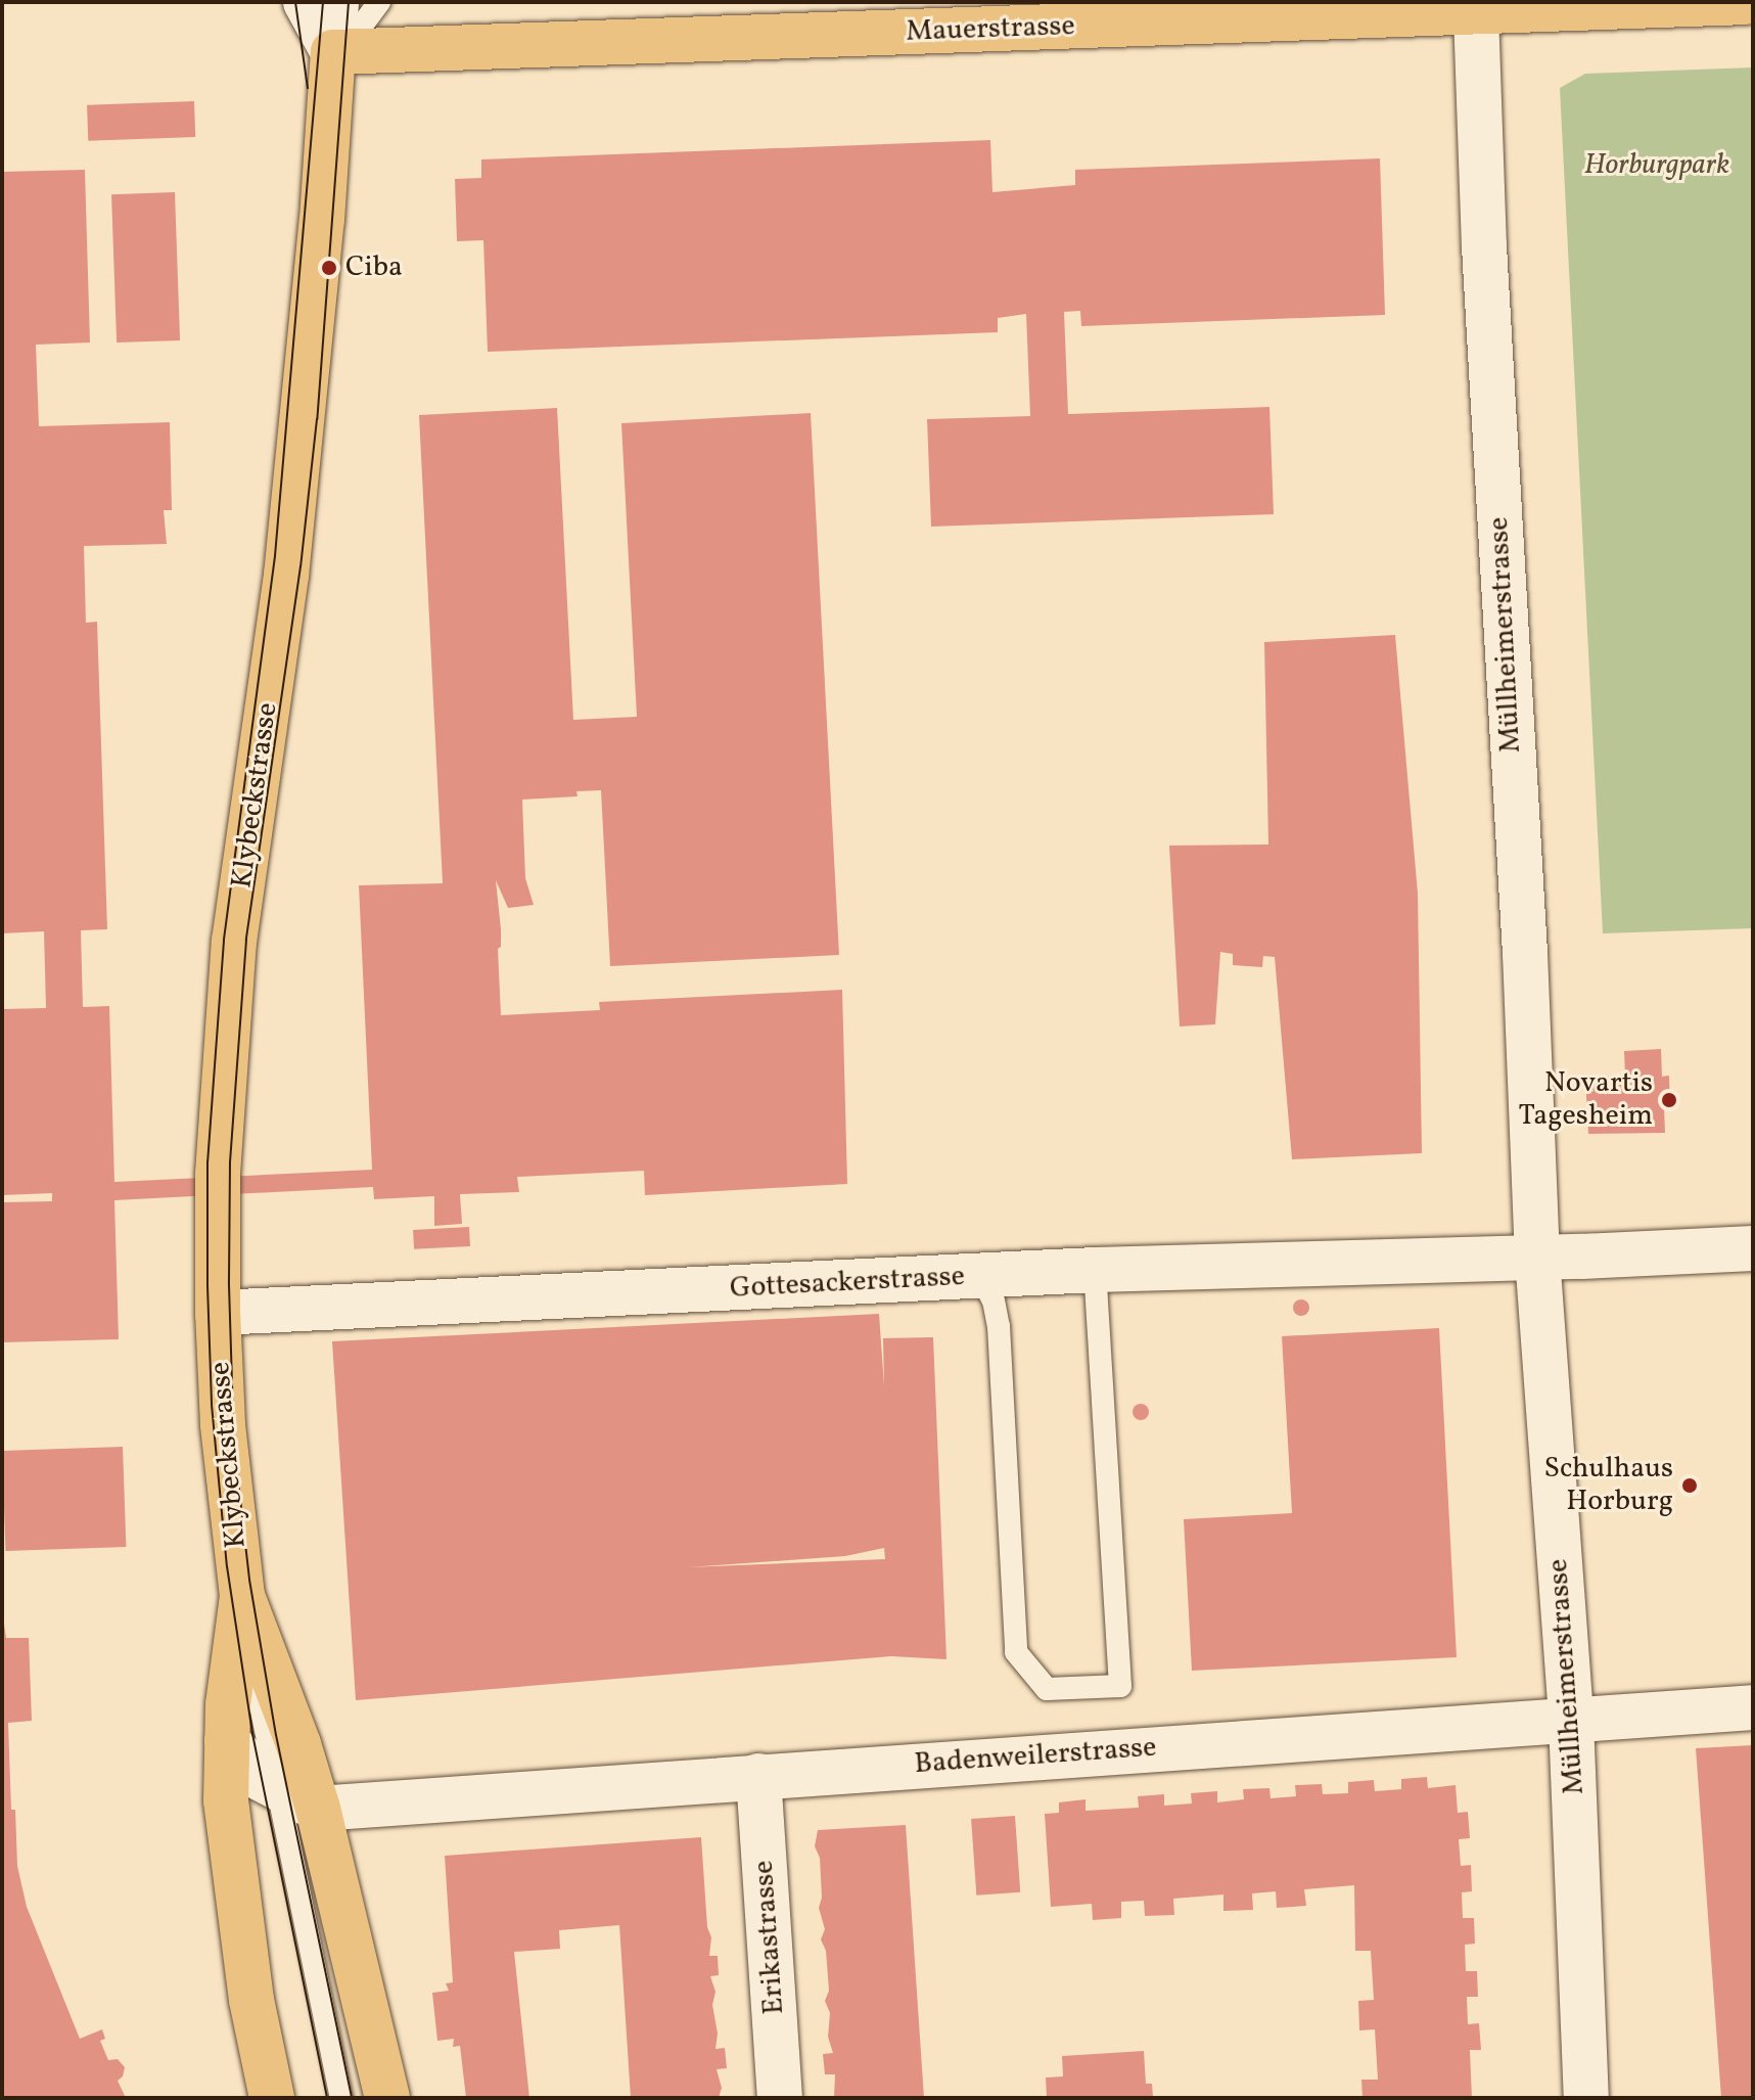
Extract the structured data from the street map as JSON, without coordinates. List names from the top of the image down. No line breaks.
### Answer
{"streets":{"main road":["Mauerstrasse","Klybeckstrasse"],"street":["Müllheimerstrasse","Gottesackerstrasse","Badenweilerstrasse","Erikastrasse"]},"crossings":[["Mauerstrasse","Müllheimerstrasse"],["Mauerstrasse","Klybeckstrasse"],["Müllheimerstrasse","Gottesackerstrasse"],["Müllheimerstrasse","Badenweilerstrasse"],["Klybeckstrasse","Gottesackerstrasse"],["Klybeckstrasse","Badenweilerstrasse"],["Badenweilerstrasse","Erikastrasse"]],"parks":["Horburgpark"],"places":["Ciba","Novartis Tagesheim","Schulhaus Horburg"]}
